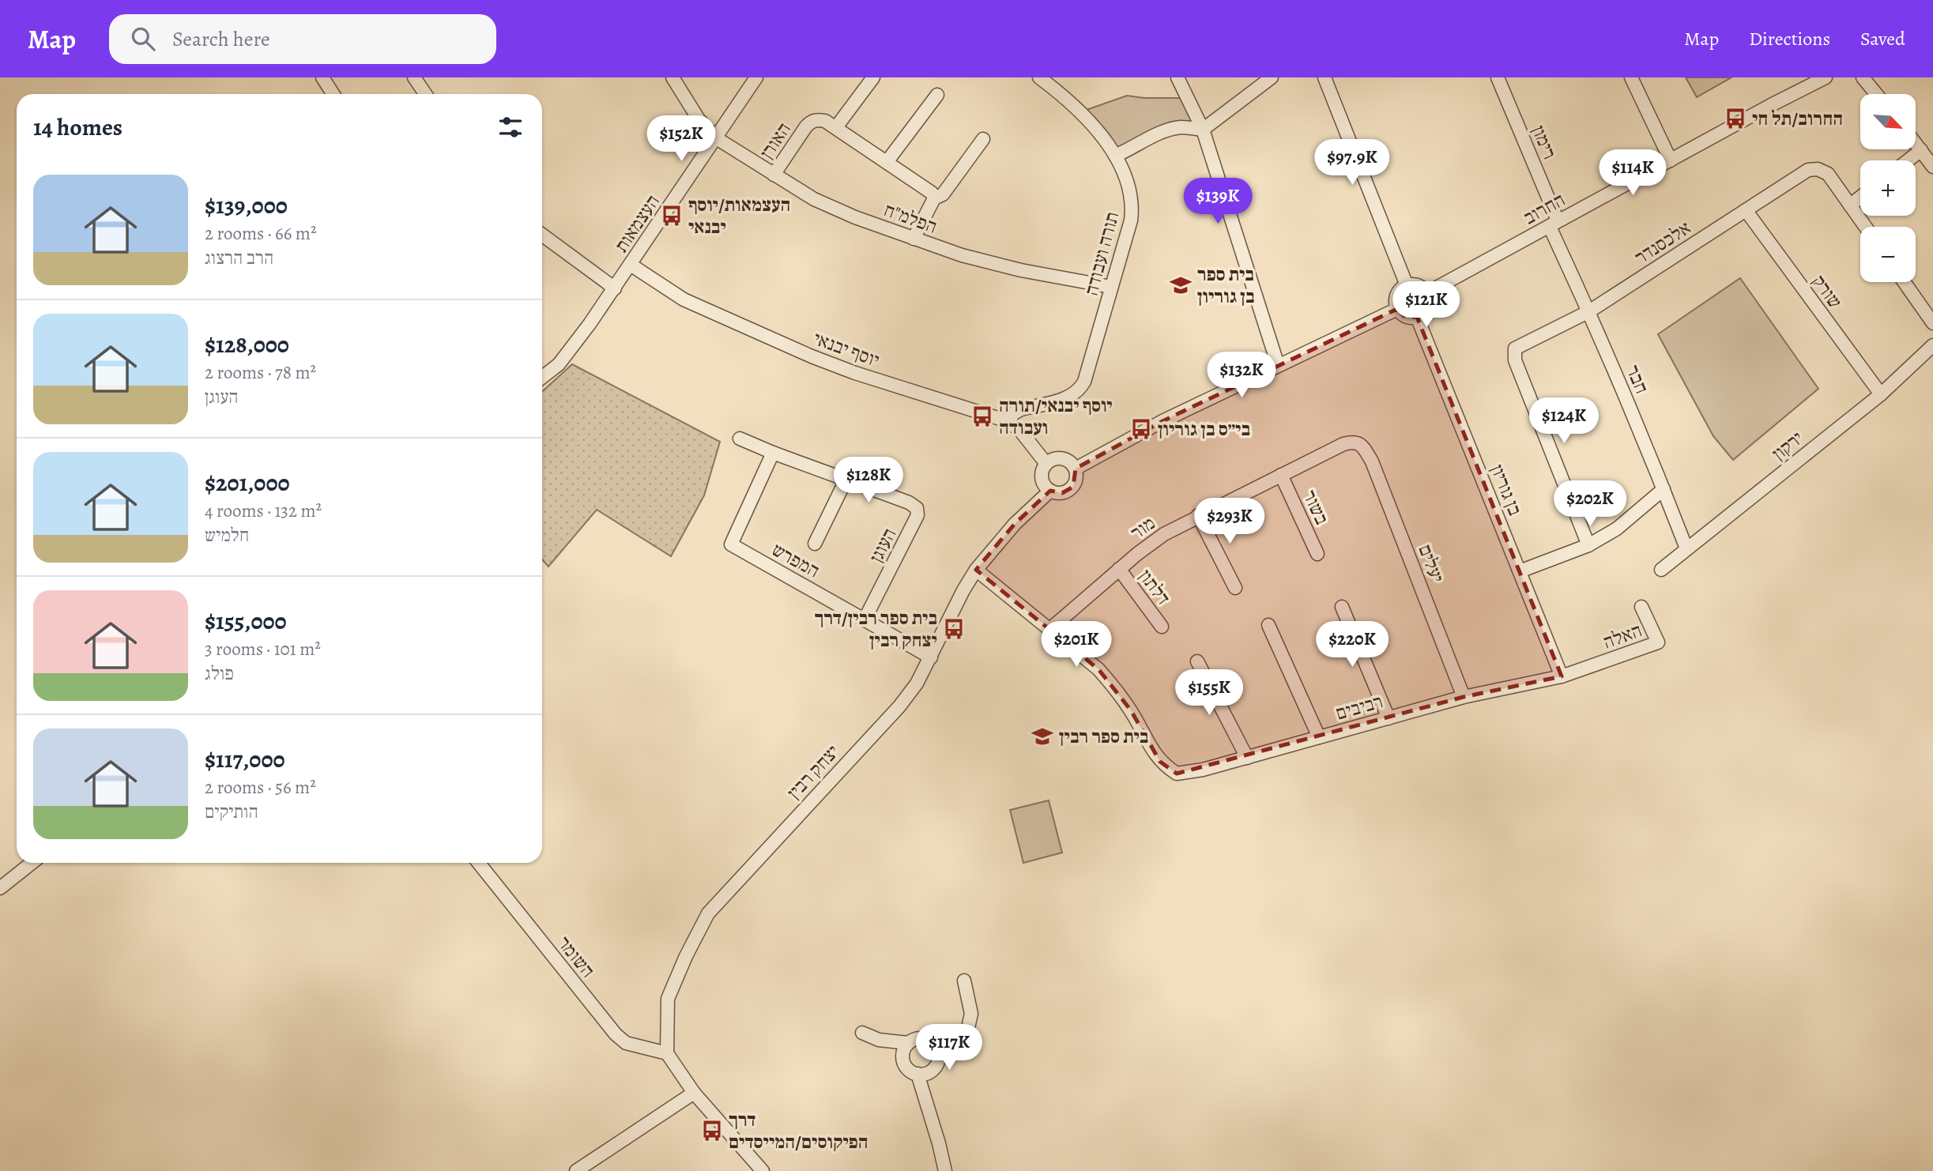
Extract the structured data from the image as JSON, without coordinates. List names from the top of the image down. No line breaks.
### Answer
{"streets":{"street":["האורן","רימון","החרוב","הפלמ\"ח","העצמאות","אלכסנדר","תורה ועבודה","שורק","יוסף יבנאי","חבר","ירקון","בן גוריון","בשור","מור","העוגן","המפרש","יעלים","דלתון","האלה","רביבים","יצחק רבין","השומר"]},"crossings":[["האורן","הפלמ\"ח"],["רימון","החרוב"],["רימון","חבר"],["החרוב","חבר"],["החרוב","בן גוריון"],["הפלמ\"ח","העצמאות"],["הפלמ\"ח","תורה ועבודה"],["העצמאות","יוסף יבנאי"],["אלכסנדר","שורק"],["אלכסנדר","חבר"],["תורה ועבודה","יוסף יבנאי"],["שורק","ירקון"],["יוסף יבנאי","יצחק רבין"],["חבר","ירקון"],["בן גוריון","האלה"],["בן גוריון","רביבים"],["בשור","מור"],["מור","יעלים"],["מור","דלתון"],["מור","רביבים"],["העוגן","המפרש"],["המפרש","יצחק רבין"],["יעלים","רביבים"],["האלה","רביבים"],["יצחק רבין","השומר"]],"places":{"bus stop":["החרוב/תל חי","העצמאות/יוסף יבנאי","יוסף יבנאי/תורה ועבודה","בי״ס בן גוריון","בית ספר רבין/דרך יצחק רבין","דרך הפיקוסים/המייסדים"],"school or university":["בית ספר בן גוריון","בית ספר רבין"]},"north":"bottom right","page":{"header":"Map","search":"Search here","nav":["Map","Directions","Saved"],"map_buttons":["+","−"],"heading":"14 homes","price":["$152K","$97.9K","$114K","$139K","$121K","$132K","$124K","$128K","$202K","$293K","$201K","$220K","$155K","$117K"],"list":[{"name":"$139,000","note":"2 rooms · 66 m² · הרב הרצוג"},{"name":"$128,000","note":"2 rooms · 78 m² · העוגן"},{"name":"$201,000","note":"4 rooms · 132 m² · חלמיש"},{"name":"$155,000","note":"3 rooms · 101 m² · פולג"},{"name":"$117,000","note":"2 rooms · 56 m² · הותיקים"}]}}
